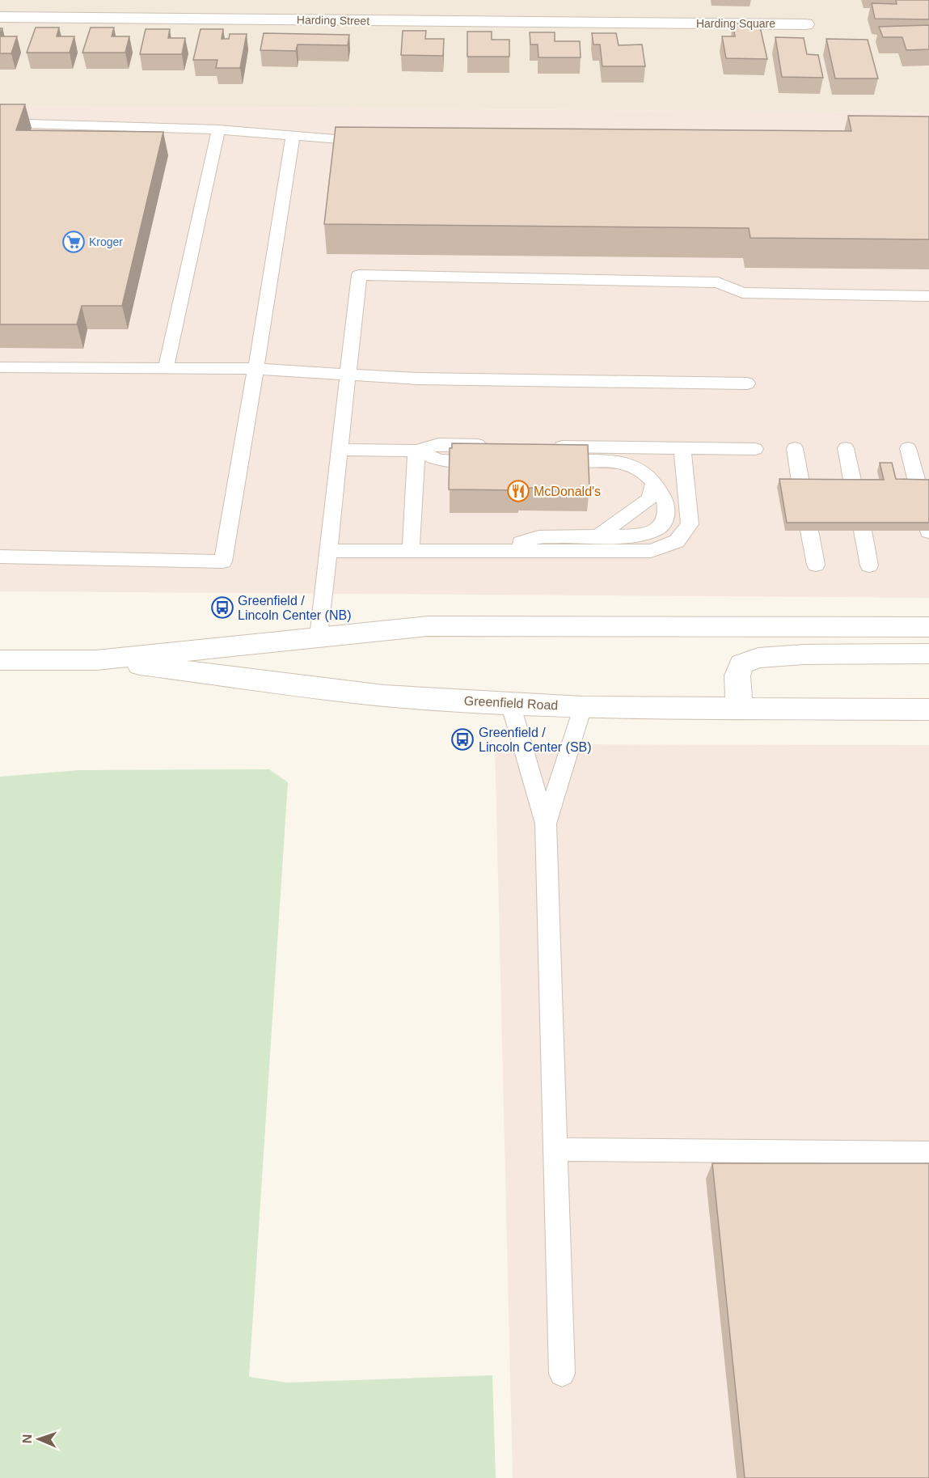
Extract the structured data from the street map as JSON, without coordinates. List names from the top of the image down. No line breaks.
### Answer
{"streets":{"main road":["Harding Street","Harding Square","Greenfield Road"]},"crossings":[["Harding Street","Harding Square"]],"places":{"supermarket":["Kroger"],"restaurant":["McDonald's"],"bus stop":["Greenfield / Lincoln Center (NB)","Greenfield / Lincoln Center (SB)"]},"north":"left"}
